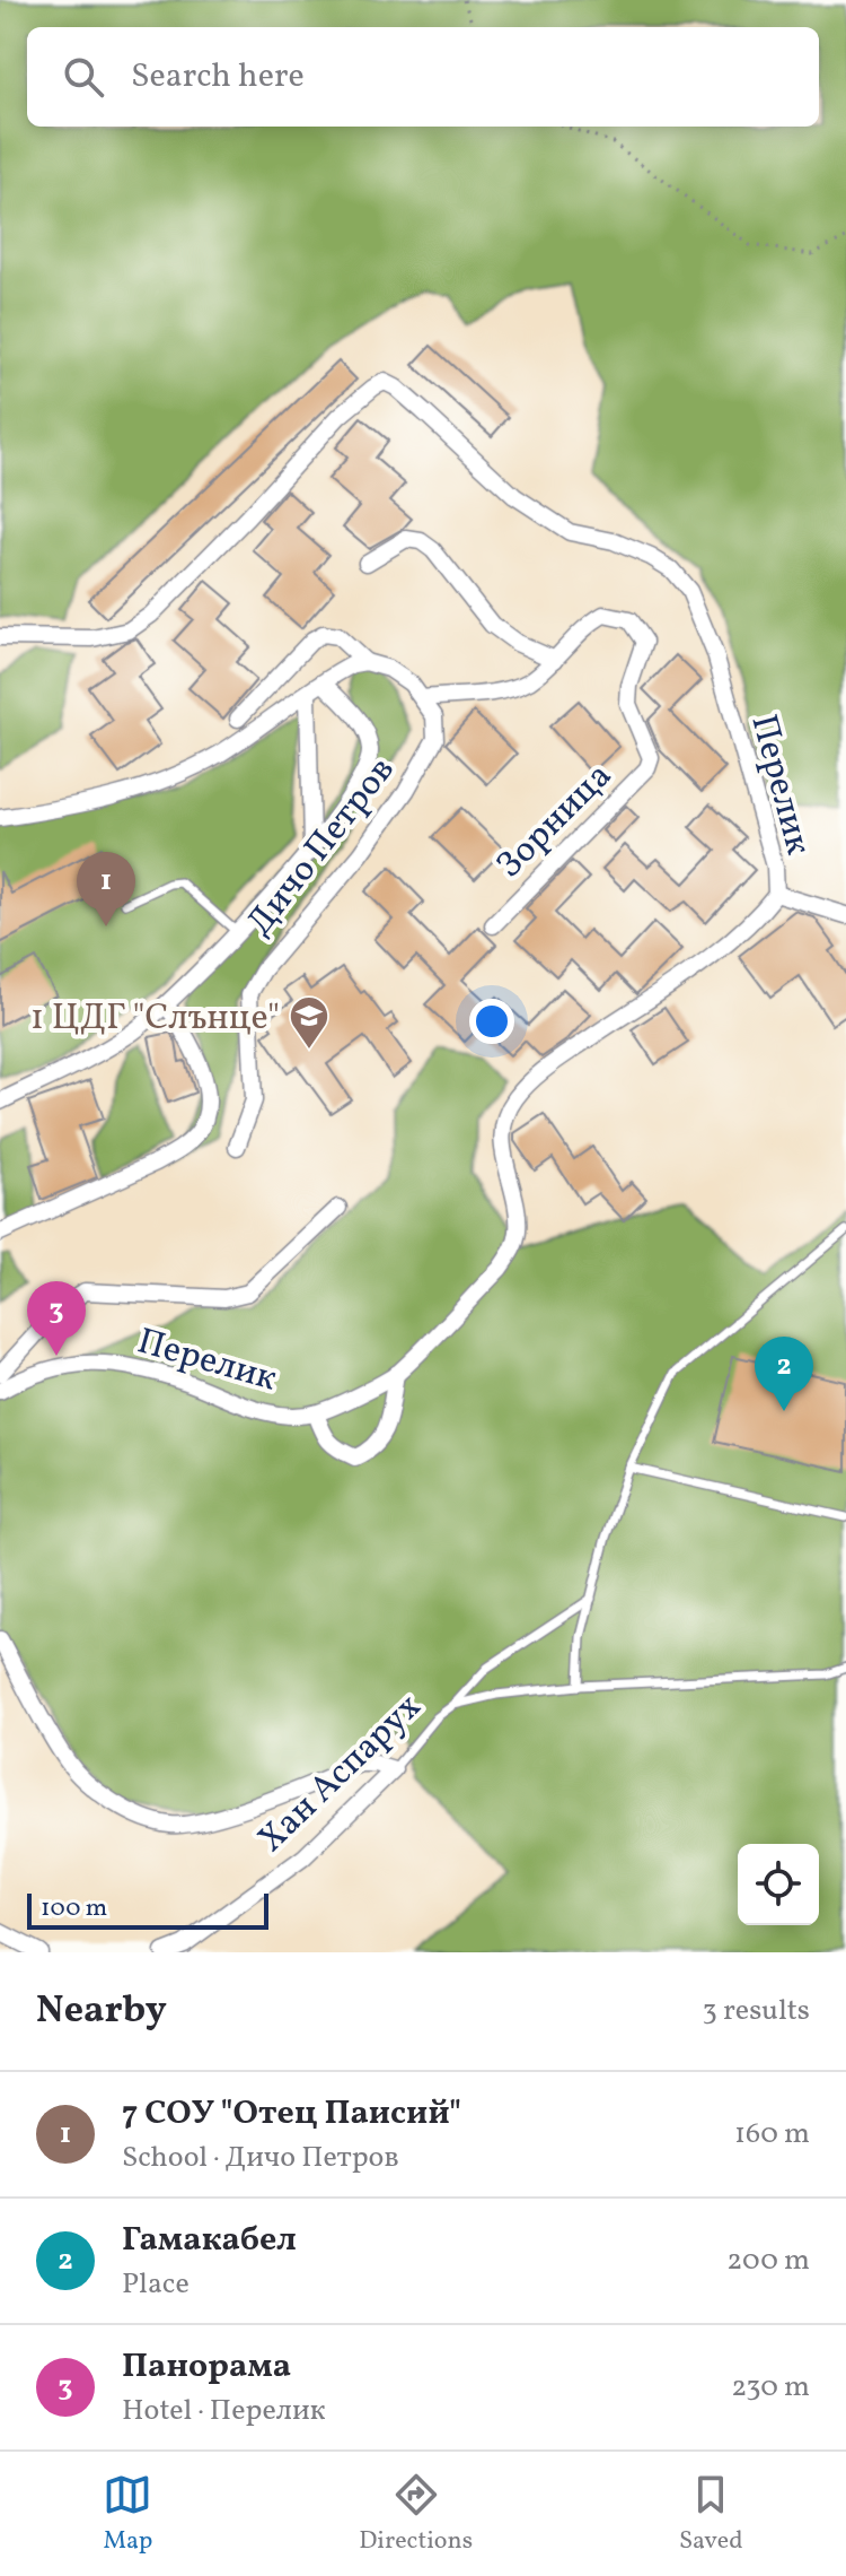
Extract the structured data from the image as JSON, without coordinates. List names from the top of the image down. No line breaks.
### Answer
{"streets":{"street":["Перелик","Зорница","Дичо Петров","Хан Аспарух"]},"crossings":[["Зорница","Дичо Петров"]],"places":{"school or university":["1 ЦДГ \"Слънце\""]},"scale_bar":"100 m","page":{"search":"Search here","pins":["1","3","2"],"scale":"100 m","heading":["Nearby","3 results"],"list":[{"mark":"1","name":"7 СОУ \"Отец Паисий\"","note":"School · Дичо Петров","value":"160 m"},{"mark":"2","name":"Гамакабел","note":"Place","value":"200 m"},{"mark":"3","name":"Панорама","note":"Hotel · Перелик","value":"230 m"}],"nav":["Map","Directions","Saved"]}}
